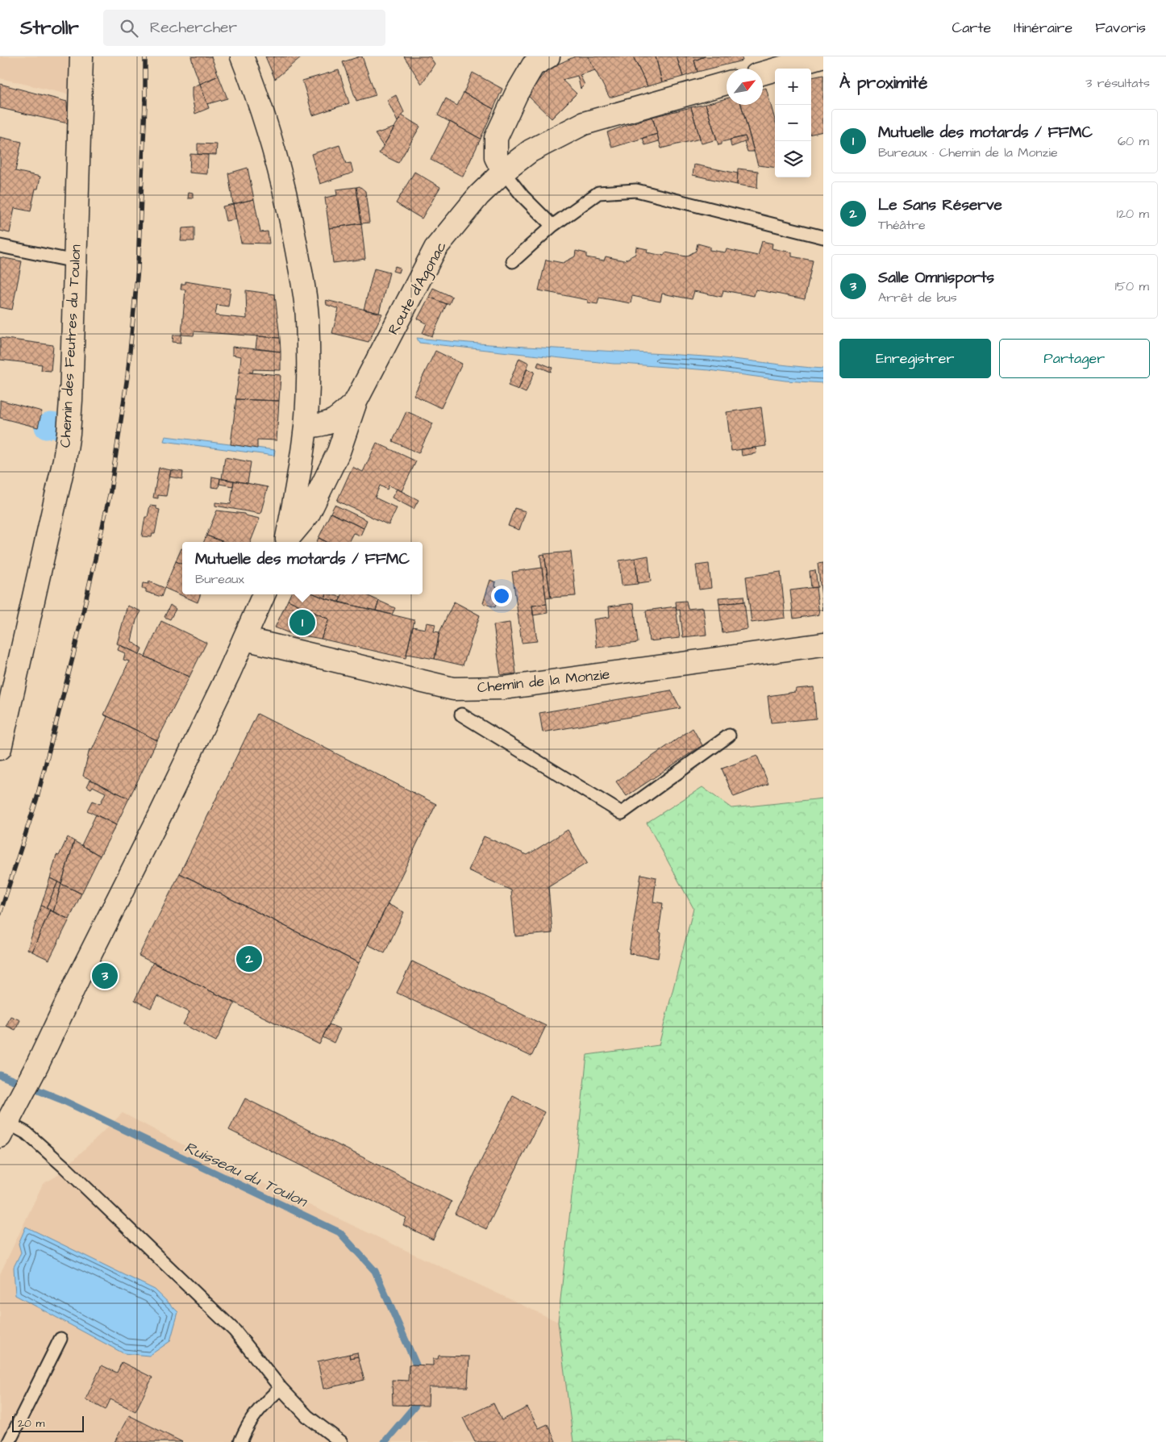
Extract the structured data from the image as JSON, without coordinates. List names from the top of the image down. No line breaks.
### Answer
{"streets":{"main road":["Route d'Agonac","Chemin des Feutres du Toulon","Chemin de la Monzie"]},"water":["Ruisseau du Toulon"],"scale_bar":"20 m","north":"top right","page":{"header":"Strollr","search":"Rechercher","nav":["Carte","Itinéraire","Favoris"],"heading":["À proximité","3 résultats"],"map_buttons":["+","−"],"list":[{"mark":"1","name":"Mutuelle des motards / FFMC","note":"Bureaux · Chemin de la Monzie","value":"60 m"},{"mark":"2","name":"Le Sans Réserve","note":"Théâtre","value":"120 m"},{"mark":"3","name":"Salle Omnisports","note":"Arrêt de bus","value":"150 m"}],"buttons":["Enregistrer","Partager"],"popup":["Mutuelle des motards / FFMC","Bureaux"],"pins":["1","2","3"],"scale":"20 m"}}
